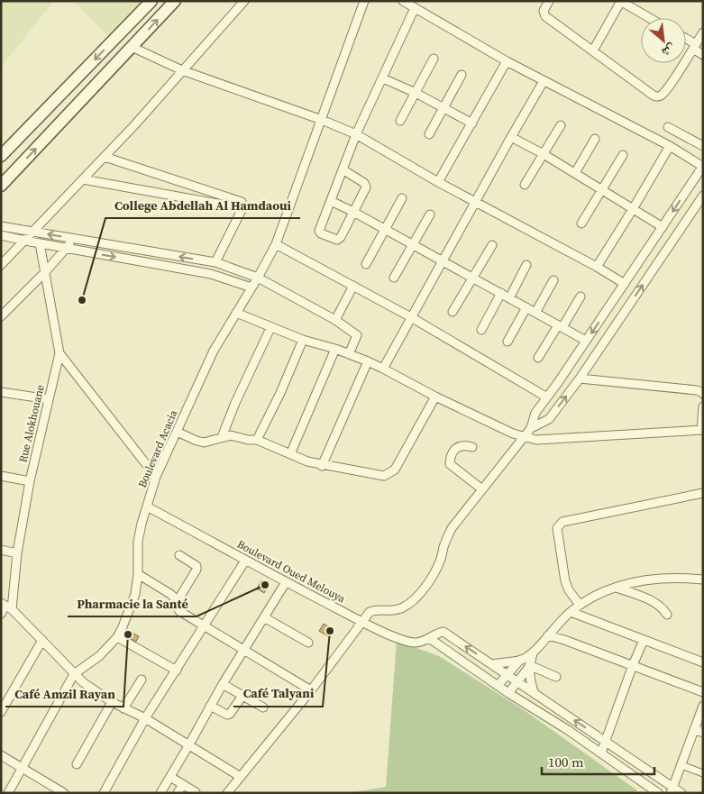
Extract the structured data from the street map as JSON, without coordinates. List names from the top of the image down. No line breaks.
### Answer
{"streets":{"street":["Rue Alokhouane","Boulevard Acacia","Boulevard Oued Melouya"]},"crossings":[["Boulevard Acacia","Boulevard Oued Melouya"]],"places":["College Abdellah Al Hamdaoui","Pharmacie la Santé","Café Talyani","Café Amzil Rayan"],"scale_bar":"100 m","north":"bottom right"}
